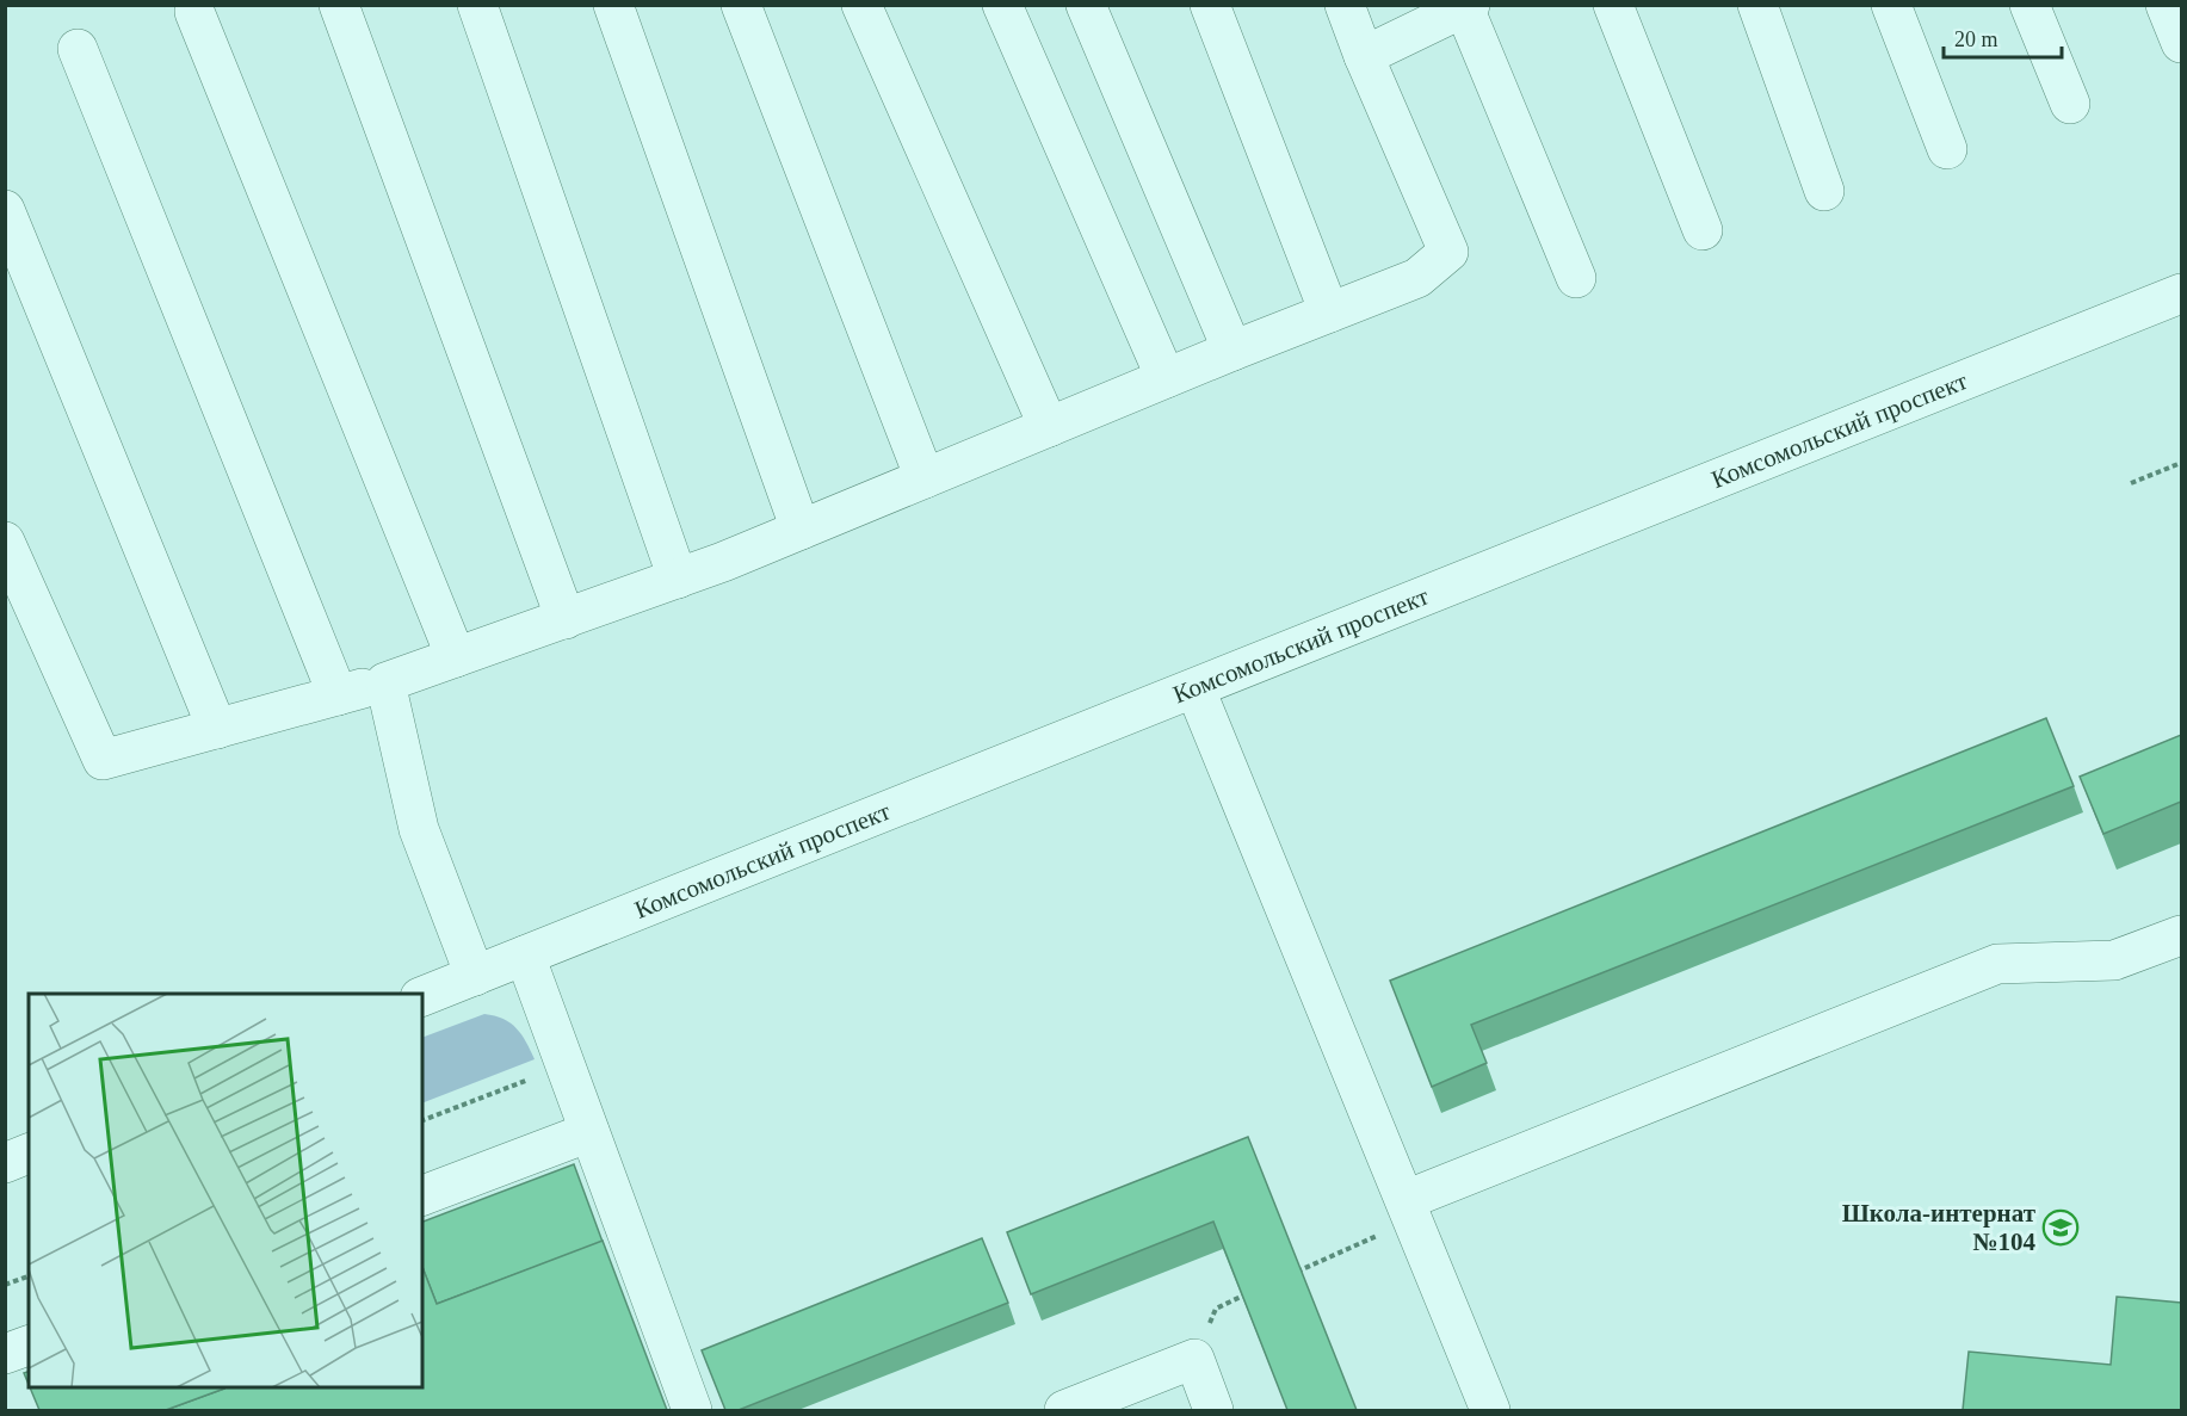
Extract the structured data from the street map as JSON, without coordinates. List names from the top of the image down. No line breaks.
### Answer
{"streets":{"street":["Комсомольский проспект"]},"places":{"school or university":["Школа-интернат №104"]},"scale_bar":"20 m"}
